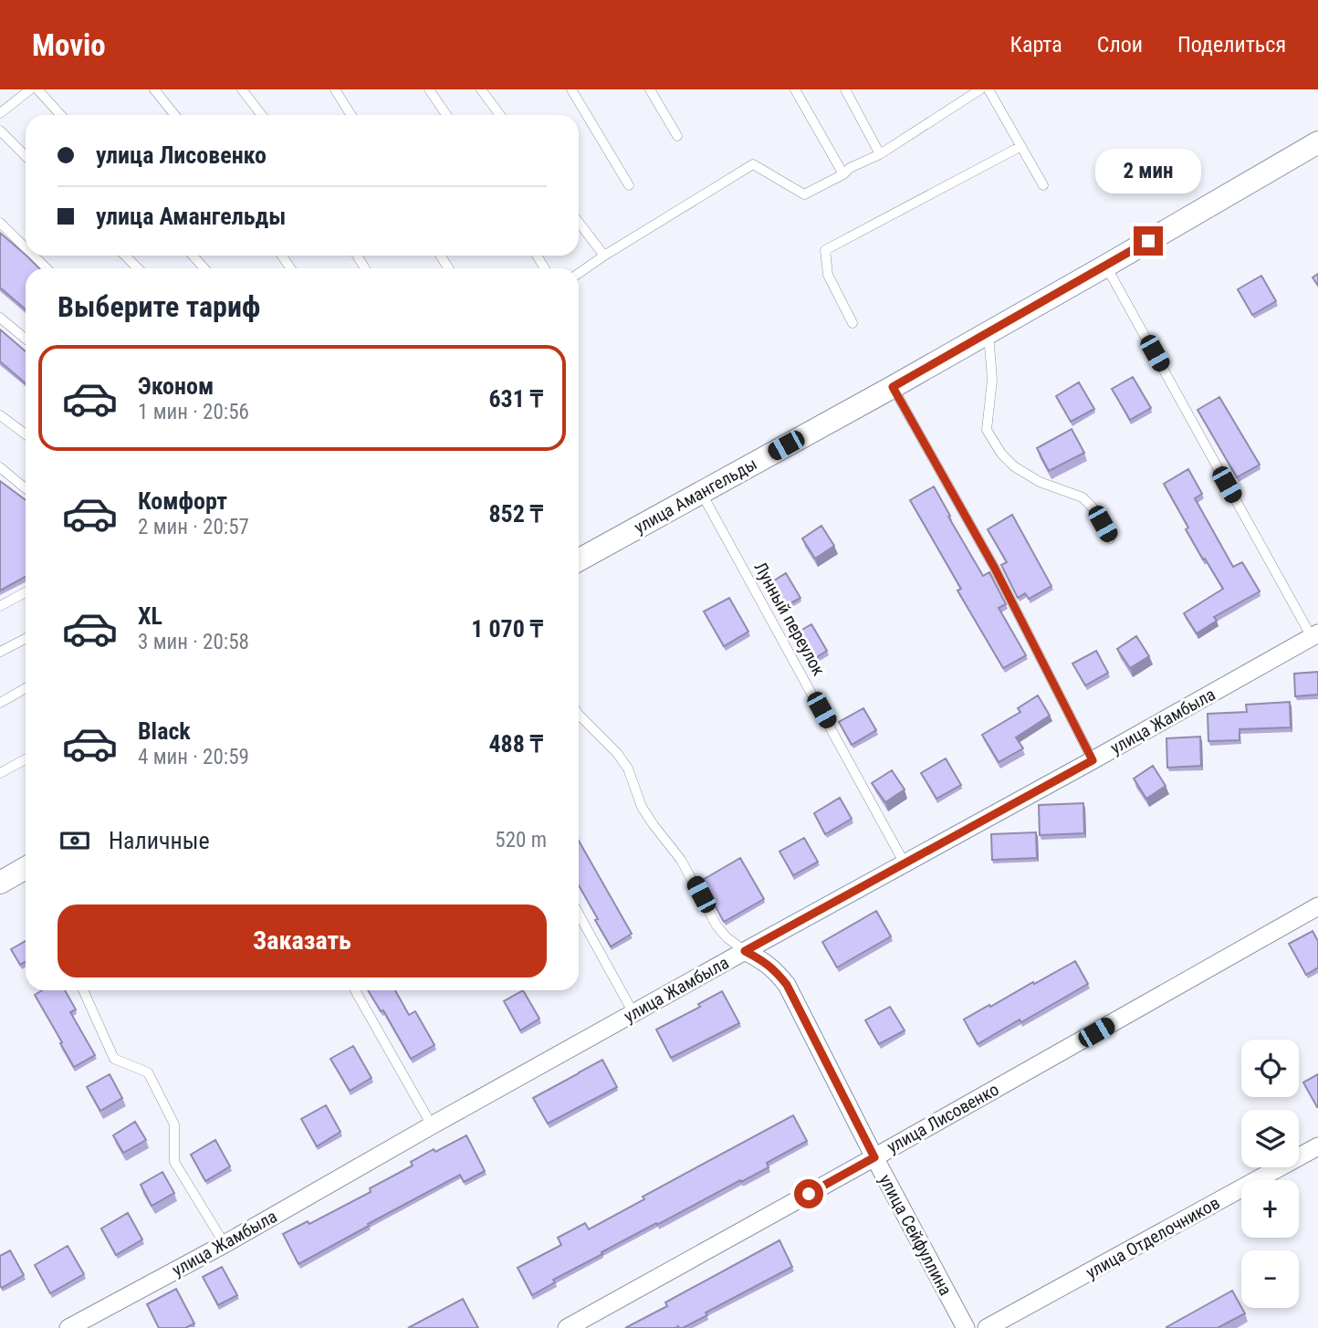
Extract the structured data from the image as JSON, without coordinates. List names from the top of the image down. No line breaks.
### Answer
{"streets":{"street":["улица Амангельды","улица Жамбыла","улица Лисовенко","улица Сейфуллина","улица Отделочников"],"lane":["Лунный переулок"]},"crossings":[["улица Амангельды","Лунный переулок"],["Лунный переулок","улица Жамбыла"],["улица Жамбыла","улица Сейфуллина"],["улица Лисовенко","улица Сейфуллина"]],"page":{"header":"Movio","nav":["Карта","Слои","Поделиться"],"banner":["улица Лисовенко","улица Амангельды"],"bubble":"2 мин","heading":"Выберите тариф","list":[{"name":"Эконом","note":"1 мин · 20:56","value":"631 ₸"},{"name":"Комфорт","note":"2 мин · 20:57","value":"852 ₸"},{"name":"XL","note":"3 мин · 20:58","value":"1 070 ₸"},{"name":"Black","note":"4 мин · 20:59","value":"488 ₸"}],"pay":["Наличные","520 m"],"buttons":"Заказать","map_buttons":["+","−"]}}
